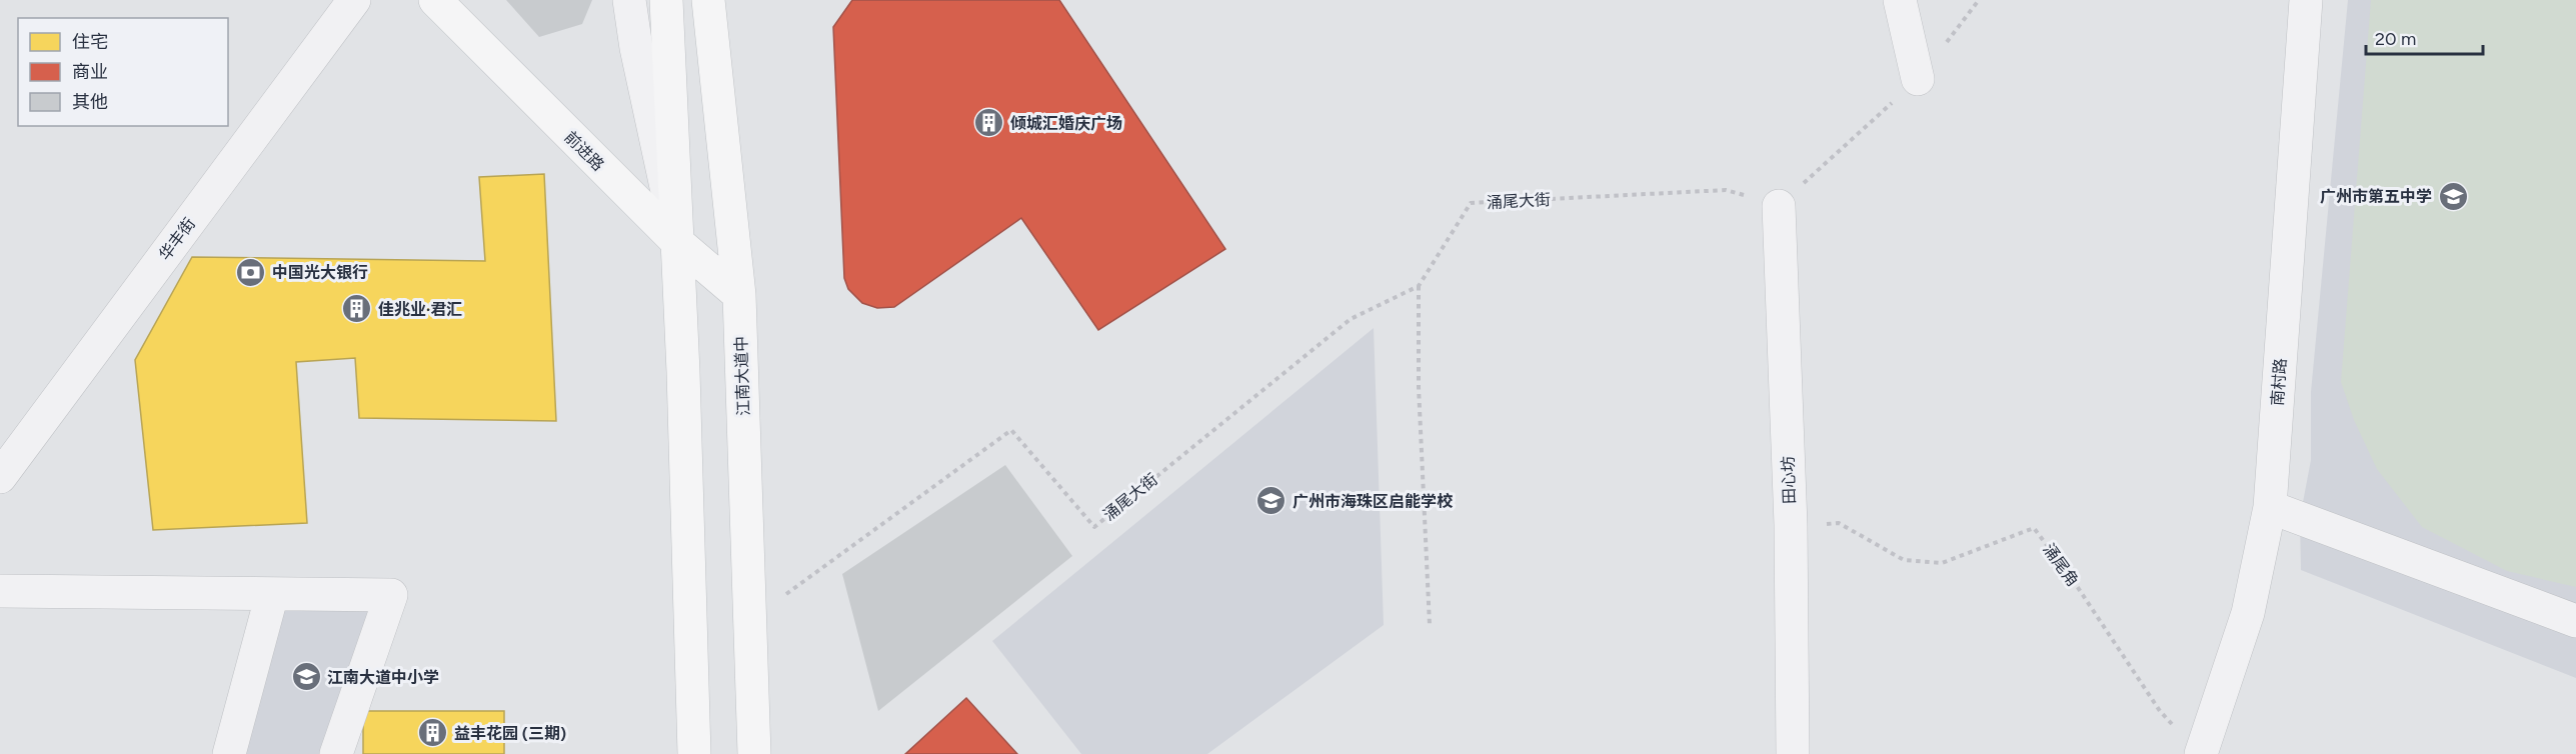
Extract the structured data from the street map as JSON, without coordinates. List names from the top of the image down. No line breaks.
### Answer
{"streets":{"main road":["前进路","江南大道中"],"street":["华丰街","南村路","田心坊"],"path":["涌尾大街","涌尾角"]},"crossings":[["前进路","江南大道中"],["涌尾大街","江南大道中"],["涌尾大街","田心坊"],["南村路","涌尾角"],["田心坊","涌尾角"]],"places":{"building":["倾城汇婚庆广场","佳兆业·君汇","益丰花园 (三期)"],"school or university":["广州市第五中学","广州市海珠区启能学校","江南大道中小学"],"bank":["中国光大银行"]},"legend":["住宅","商业","其他"],"scale_bar":"20 m"}
